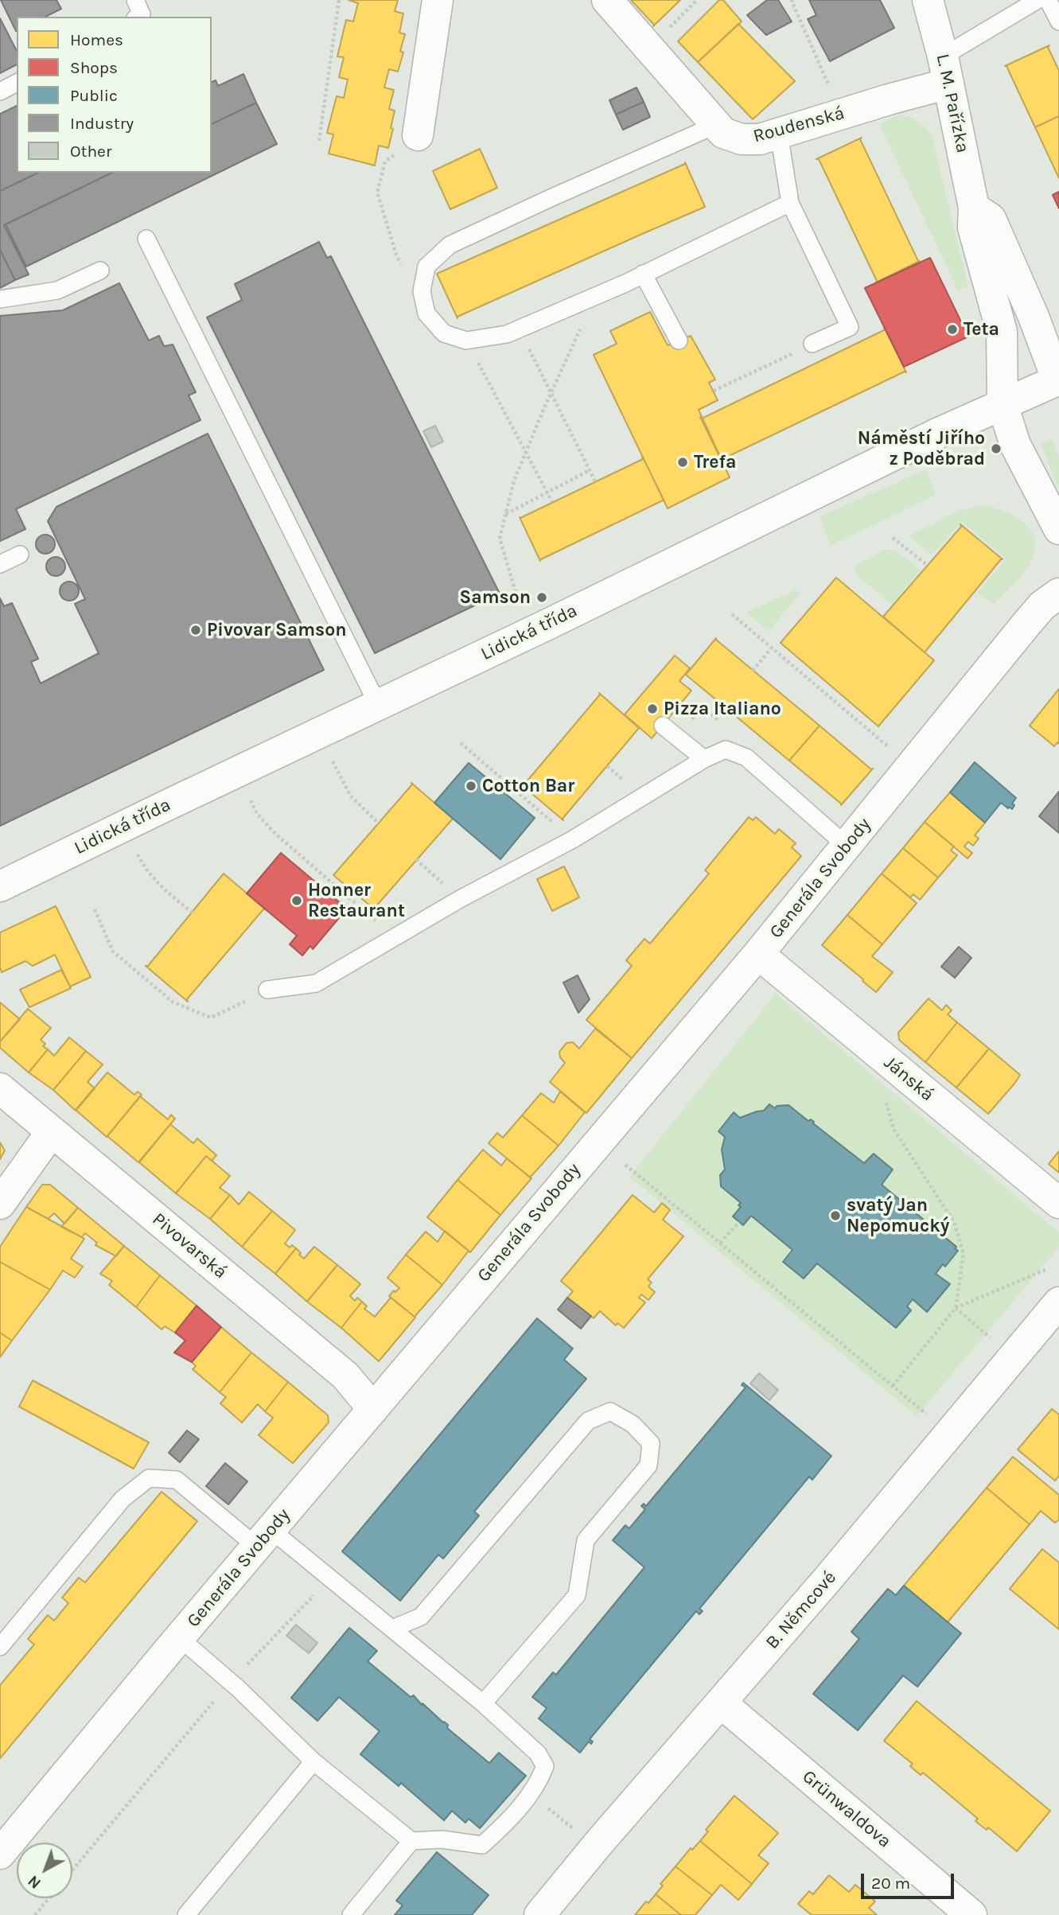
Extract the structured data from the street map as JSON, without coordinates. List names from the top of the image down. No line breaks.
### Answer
{"streets":{"street":["L. M. Pařízka","Roudenská","Lidická třída","Generála Svobody","Jánská","Pivovarská","B. Němcové","Grünwaldova"]},"crossings":[["L. M. Pařízka","Roudenská"],["L. M. Pařízka","Lidická třída"],["Generála Svobody","Jánská"],["Generála Svobody","Pivovarská"],["B. Němcové","Grünwaldova"]],"places":["Teta","Náměstí Jiřího z Poděbrad","Trefa","Samson","Pivovar Samson","Pizza Italiano","Cotton Bar","Honner Restaurant","svatý Jan Nepomucký"],"legend":["Homes","Shops","Public","Industry","Other"],"scale_bar":"20 m","north":"bottom left"}
